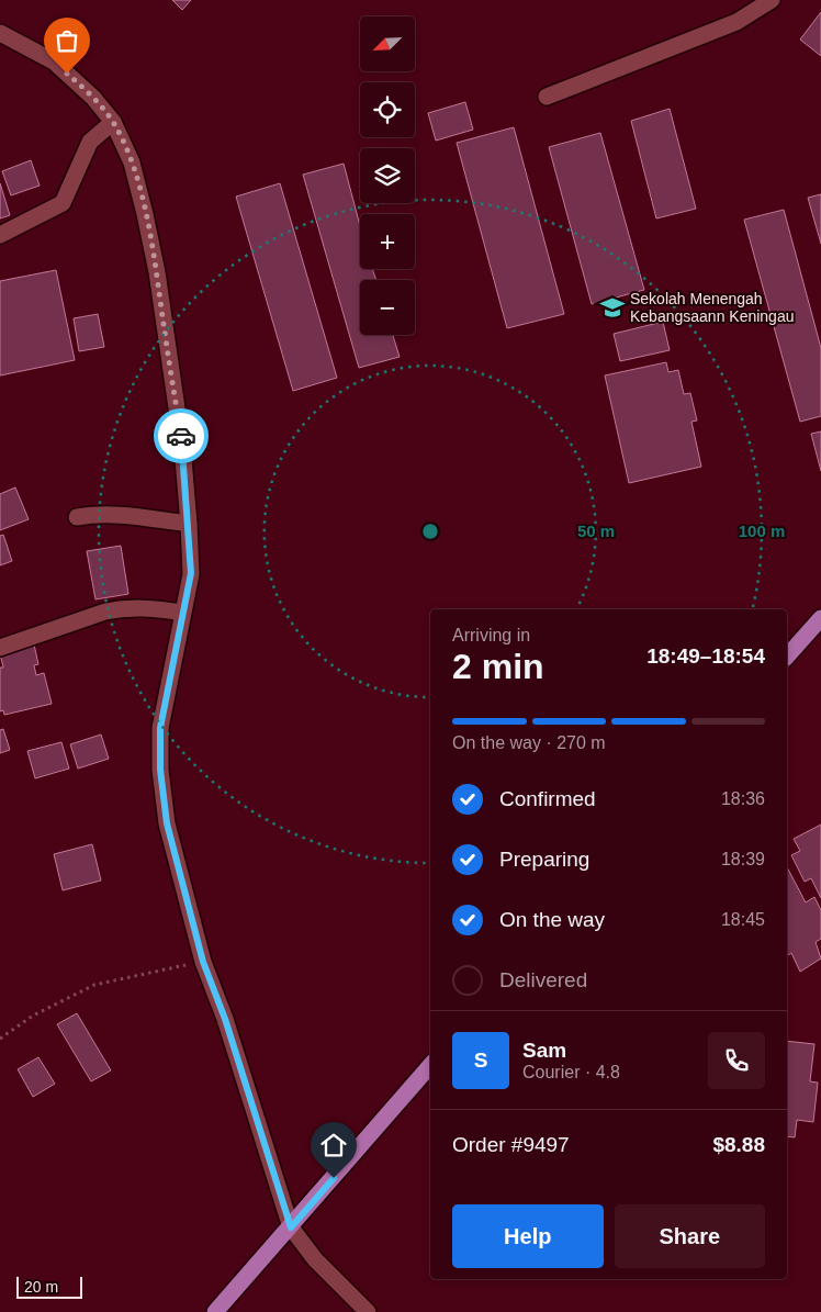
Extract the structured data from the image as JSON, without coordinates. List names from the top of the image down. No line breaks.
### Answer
{"places":{"school or university":["Sekolah Menengah Kebangsaann Keningau"]},"scale_bar":"20 m","north":"bottom left","page":{"map_buttons":["+","−"],"heading":["2 min","Arriving in","18:49–18:54"],"panel":["Sam","Courier · 4.8","Order #9497","$8.88"],"bar":"On the way · 270 m","list":[["Confirmed","18:36"],["Preparing","18:39"],["On the way","18:45"],"Delivered"],"round":"S","buttons":["Help","Share"],"scale":"20 m"},"rings":["50 m","100 m"]}
